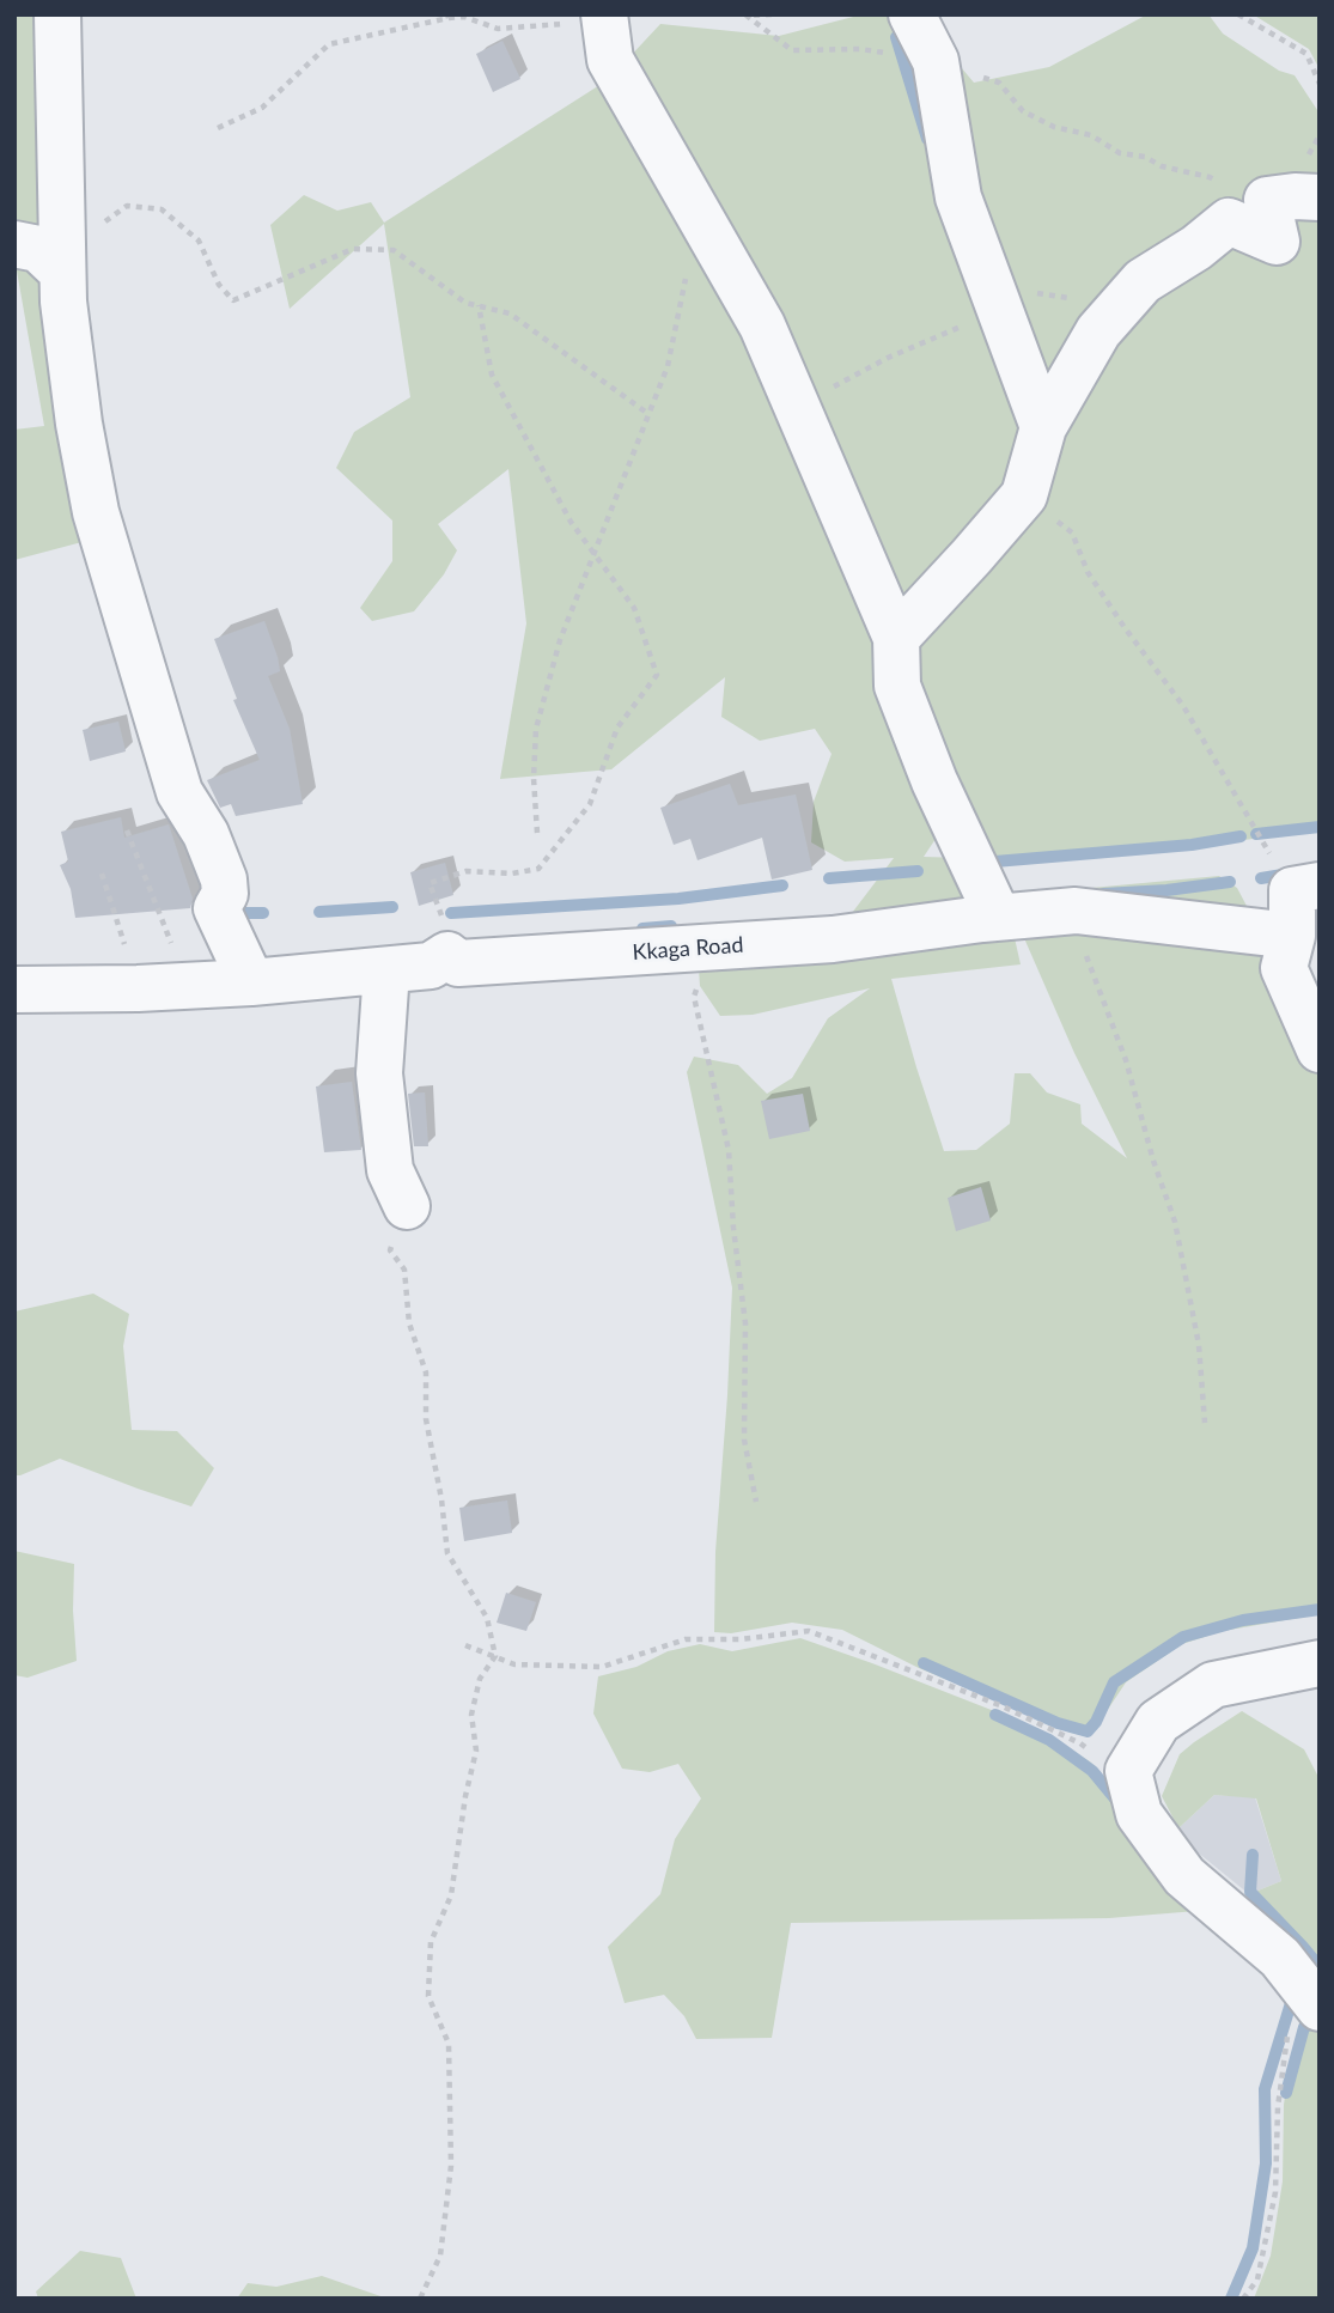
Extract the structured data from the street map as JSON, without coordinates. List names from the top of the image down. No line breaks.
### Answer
{"streets":{"street":["Kkaga Road"]}}
